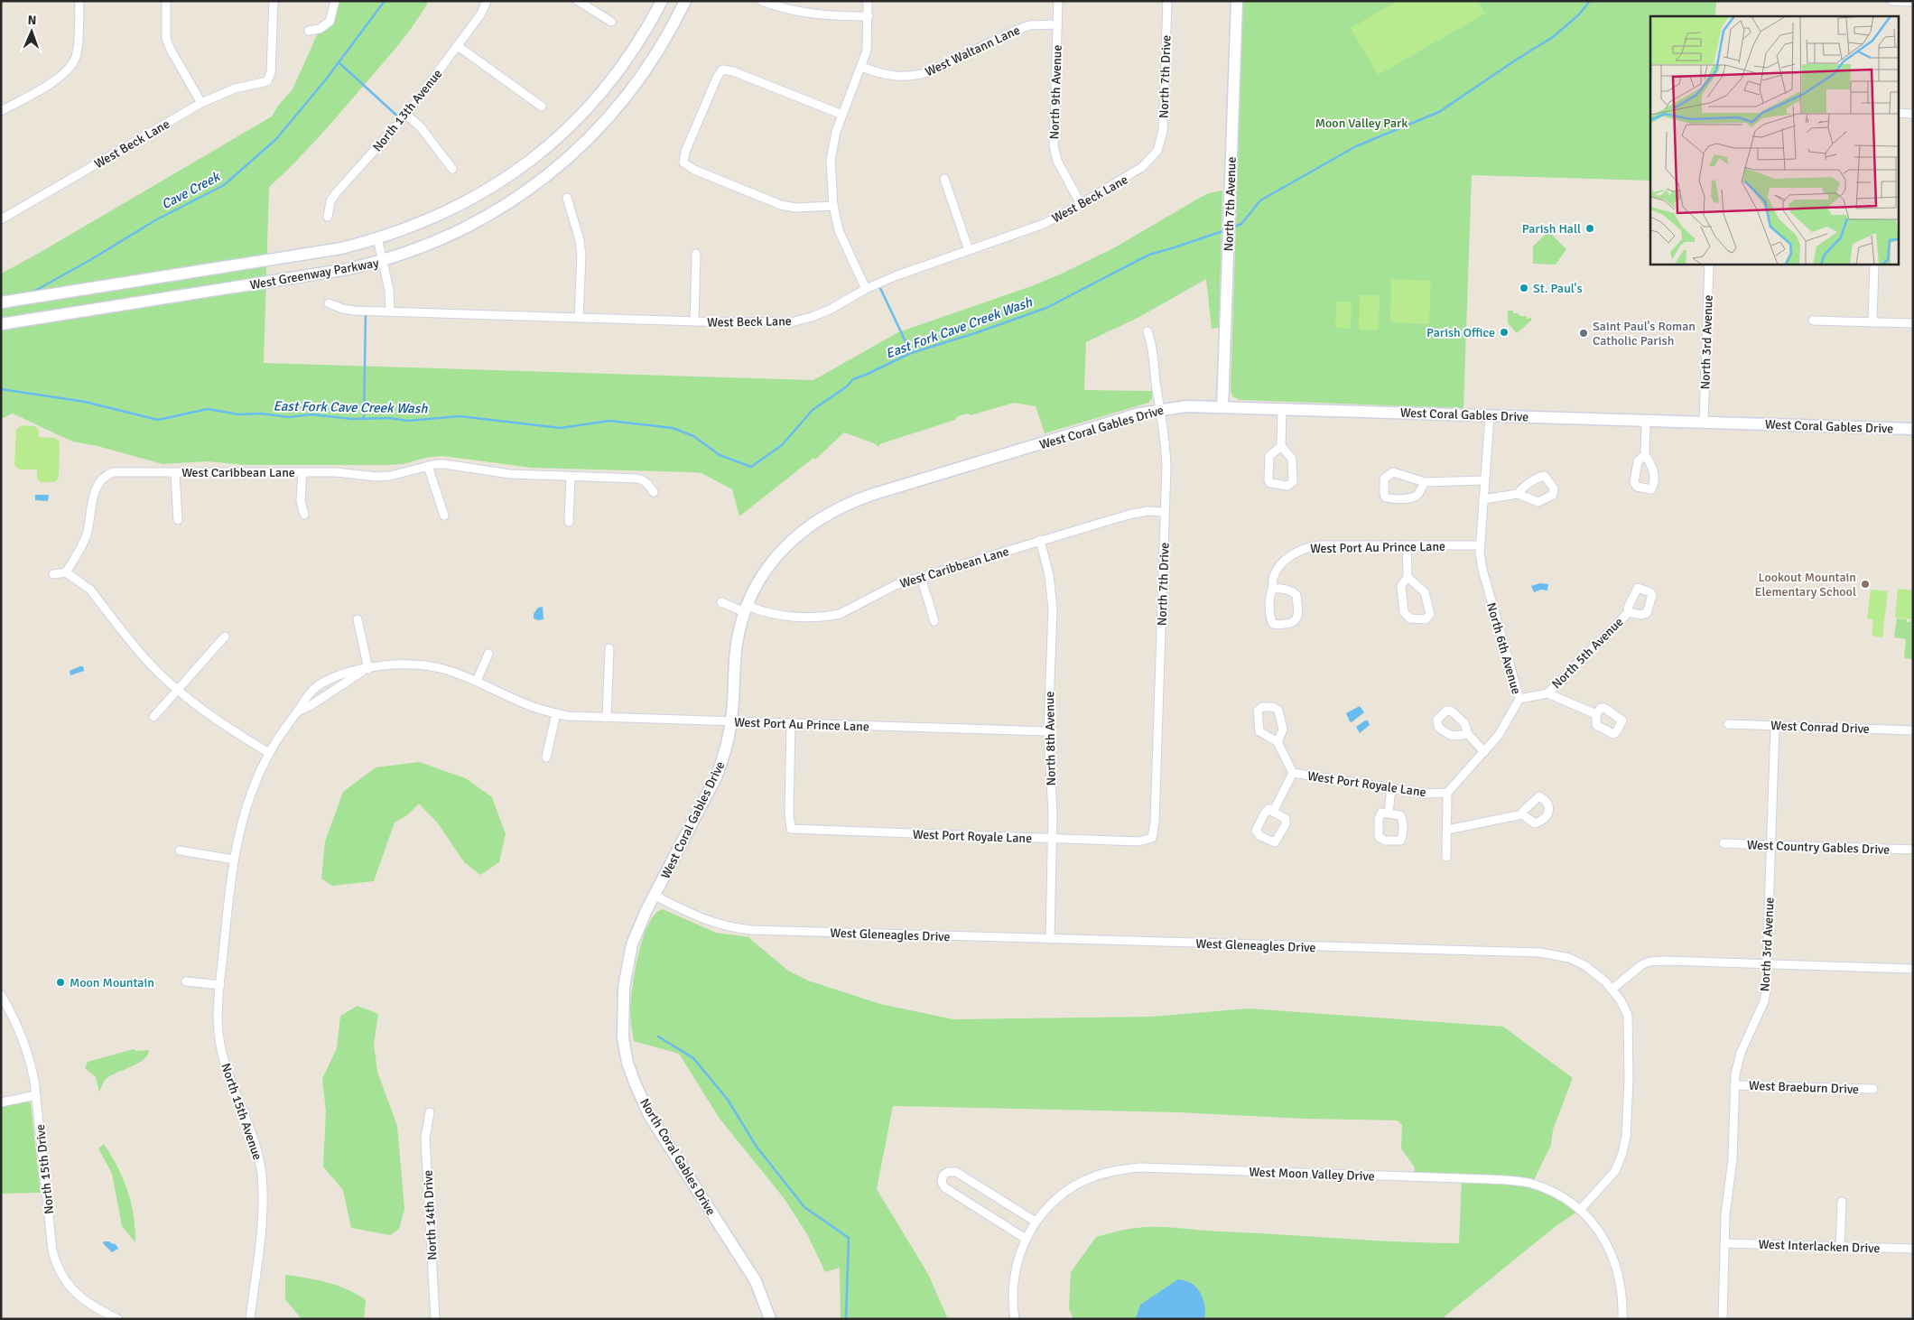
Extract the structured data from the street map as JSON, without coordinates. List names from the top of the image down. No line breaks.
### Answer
{"streets":{"street":["West Waltann Lane","North 7th Drive","North 9th Avenue","North 13th Avenue","West Beck Lane","North 7th Avenue","West Greenway Parkway","North 3rd Avenue","West Coral Gables Drive","West Caribbean Lane","West Port Au Prince Lane","North 6th Avenue","North 5th Avenue","West Conrad Drive","North 8th Avenue","West Port Royale Lane","West Country Gables Drive","West Gleneagles Drive","West Braeburn Drive","North 15th Avenue","North Coral Gables Drive","North 15th Drive","West Moon Valley Drive","North 14th Drive","West Interlacken Drive"]},"crossings":[["West Waltann Lane","North 9th Avenue"],["North 7th Drive","West Beck Lane"],["North 7th Drive","West Coral Gables Drive"],["North 7th Drive","West Caribbean Lane"],["North 7th Drive","West Port Royale Lane"],["North 9th Avenue","West Beck Lane"],["North 7th Avenue","West Coral Gables Drive"],["North 3rd Avenue","West Coral Gables Drive"],["North 3rd Avenue","West Conrad Drive"],["North 3rd Avenue","West Country Gables Drive"],["North 3rd Avenue","West Braeburn Drive"],["North 3rd Avenue","West Interlacken Drive"],["West Coral Gables Drive","West Caribbean Lane"],["West Coral Gables Drive","West Port Au Prince Lane"],["West Coral Gables Drive","North 6th Avenue"],["West Coral Gables Drive","West Gleneagles Drive"],["West Coral Gables Drive","North Coral Gables Drive"],["West Caribbean Lane","North 8th Avenue"],["West Port Au Prince Lane","North 6th Avenue"],["West Port Au Prince Lane","North 8th Avenue"],["West Port Au Prince Lane","West Port Royale Lane"],["West Port Au Prince Lane","North 15th Avenue"],["North 6th Avenue","North 5th Avenue"],["North 6th Avenue","West Port Royale Lane"],["North 8th Avenue","West Port Royale Lane"],["North 8th Avenue","West Gleneagles Drive"],["West Gleneagles Drive","West Moon Valley Drive"]],"water":["Cave Creek","East Fork Cave Creek Wash"],"parks":["Moon Valley Park"],"places":["Parish Hall","St. Paul's","Parish Office","Saint Paul's Roman Catholic Parish","Lookout Mountain Elementary School","Moon Mountain"],"north":"top"}
